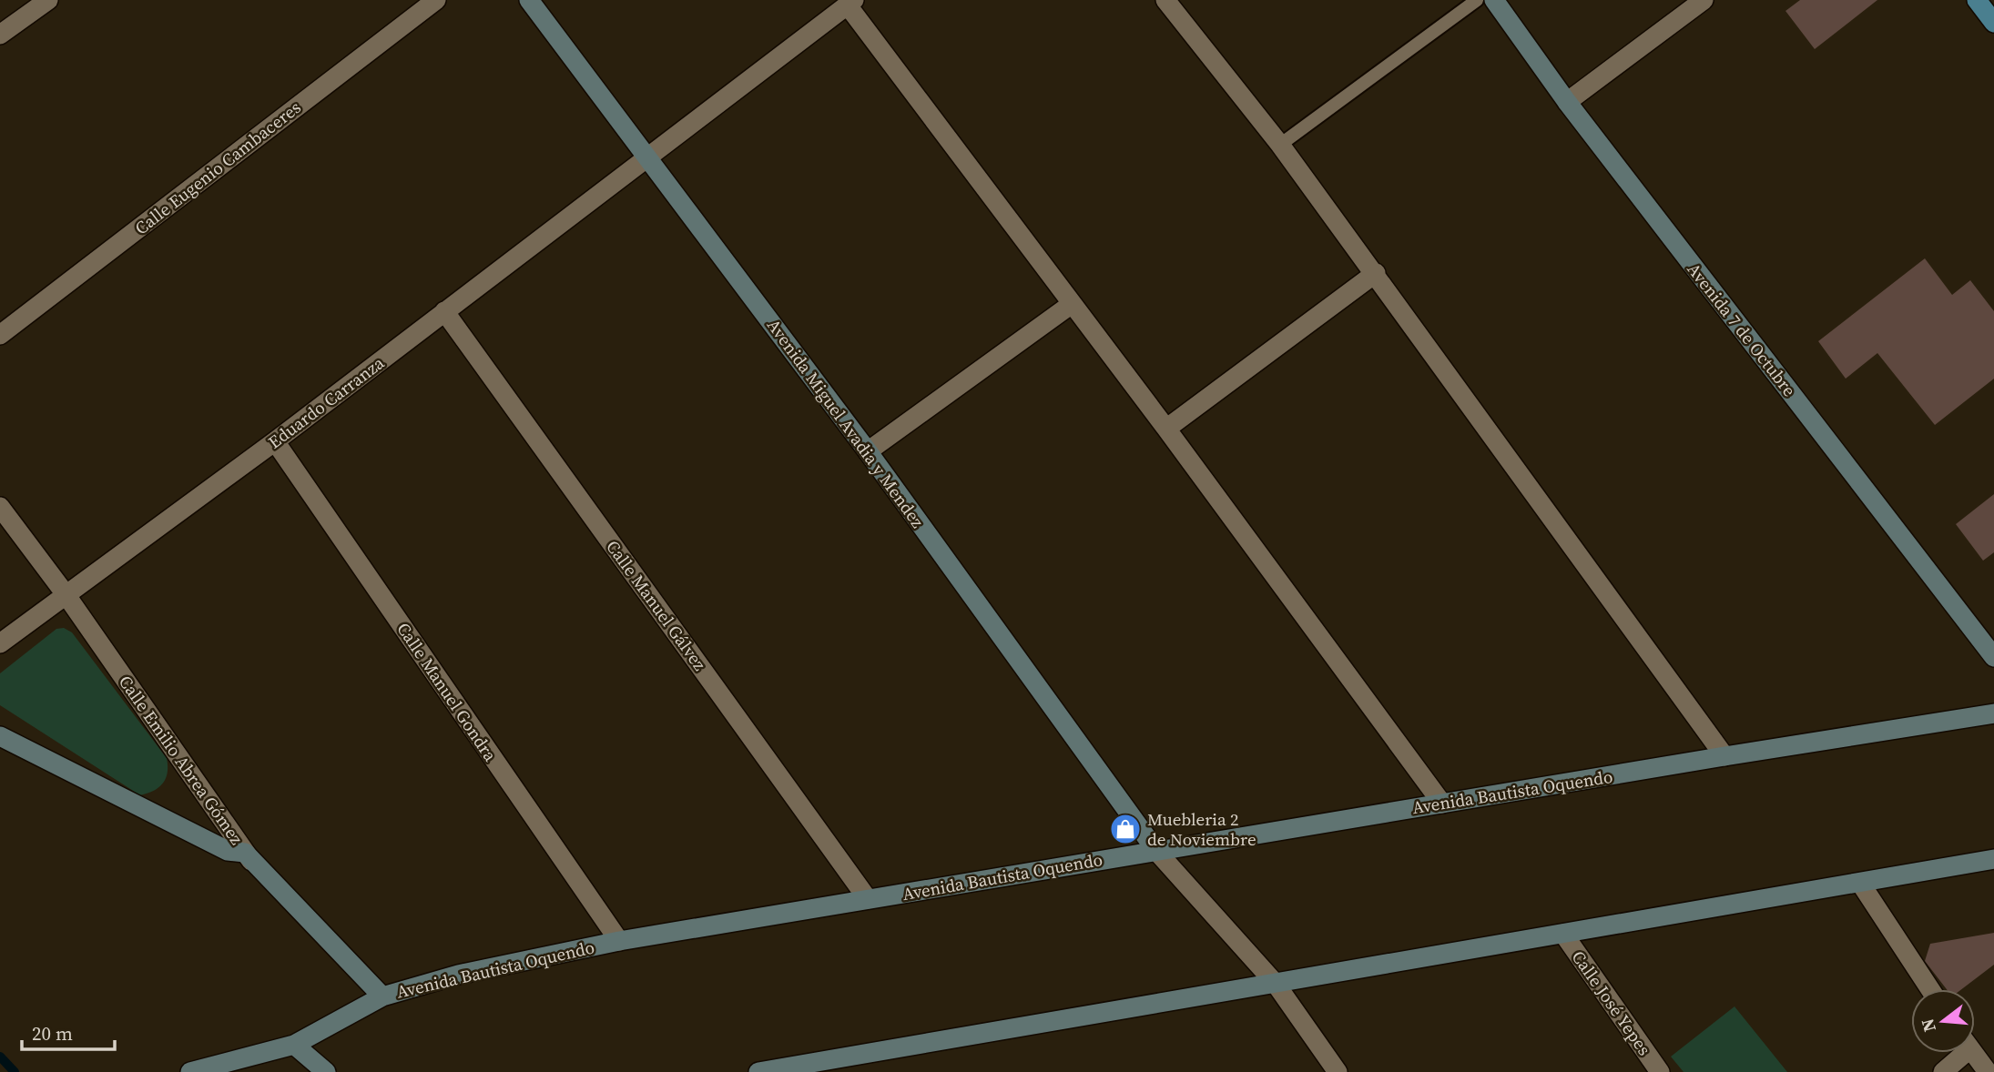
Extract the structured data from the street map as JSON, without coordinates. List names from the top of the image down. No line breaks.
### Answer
{"streets":{"main road":["Avenida 7 de Octubre","Avenida Miguel Avadia y Mendez","Calle Emilio Abrea Gómez","Avenida Bautista Oquendo"],"street":["Calle Eugenio Cambaceres","Eduardo Carranza","Calle Manuel Gálvez","Calle Manuel Gondra","Calle José Yepes"]},"crossings":[["Eduardo Carranza","Avenida Miguel Avadia y Mendez"],["Eduardo Carranza","Calle Manuel Gálvez"],["Eduardo Carranza","Calle Manuel Gondra"],["Eduardo Carranza","Calle Emilio Abrea Gómez"],["Avenida Miguel Avadia y Mendez","Avenida Bautista Oquendo"],["Calle Manuel Gálvez","Avenida Bautista Oquendo"],["Calle Manuel Gondra","Avenida Bautista Oquendo"],["Calle Emilio Abrea Gómez","Avenida Bautista Oquendo"]],"places":{"shop":["Muebleria 2 de Noviembre"]},"scale_bar":"20 m","north":"left"}
